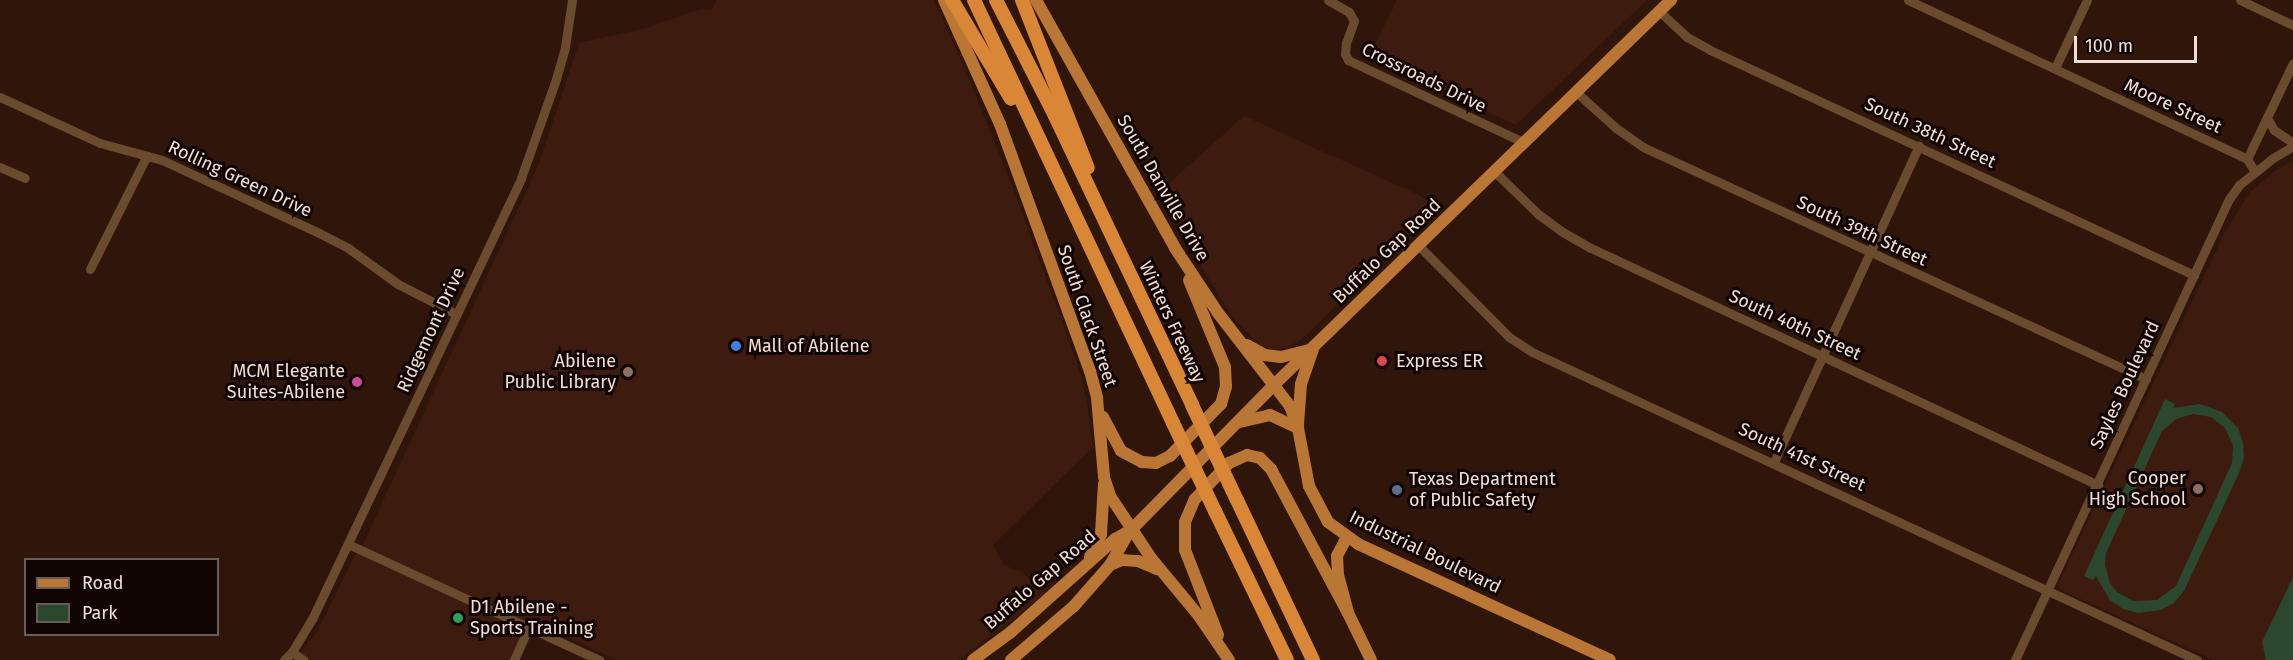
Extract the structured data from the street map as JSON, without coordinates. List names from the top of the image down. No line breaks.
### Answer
{"streets":{"highway":["Winters Freeway"],"main road":["South Danville Drive","Buffalo Gap Road","South Clack Street","Industrial Boulevard"],"street":["Crossroads Drive","Moore Street","South 38th Street","Rolling Green Drive","South 39th Street","South 40th Street","Ridgemont Drive","Sayles Boulevard","South 41st Street"]},"crossings":[["Crossroads Drive","Buffalo Gap Road"],["South 38th Street","Buffalo Gap Road"],["South 38th Street","Sayles Boulevard"],["Rolling Green Drive","Ridgemont Drive"],["South Danville Drive","Buffalo Gap Road"],["South Danville Drive","Industrial Boulevard"],["South 39th Street","Buffalo Gap Road"],["South 39th Street","Sayles Boulevard"],["Buffalo Gap Road","South Clack Street"],["Buffalo Gap Road","South 40th Street"],["Buffalo Gap Road","South 41st Street"],["Buffalo Gap Road","Industrial Boulevard"],["South 40th Street","Sayles Boulevard"],["Sayles Boulevard","South 41st Street"]],"places":["Mall of Abilene","Express ER","Abilene Public Library","MCM Elegante Suites-Abilene","Cooper High School","Texas Department of Public Safety","D1 Abilene - Sports Training"],"legend":["Road","Park"],"scale_bar":"100 m"}
